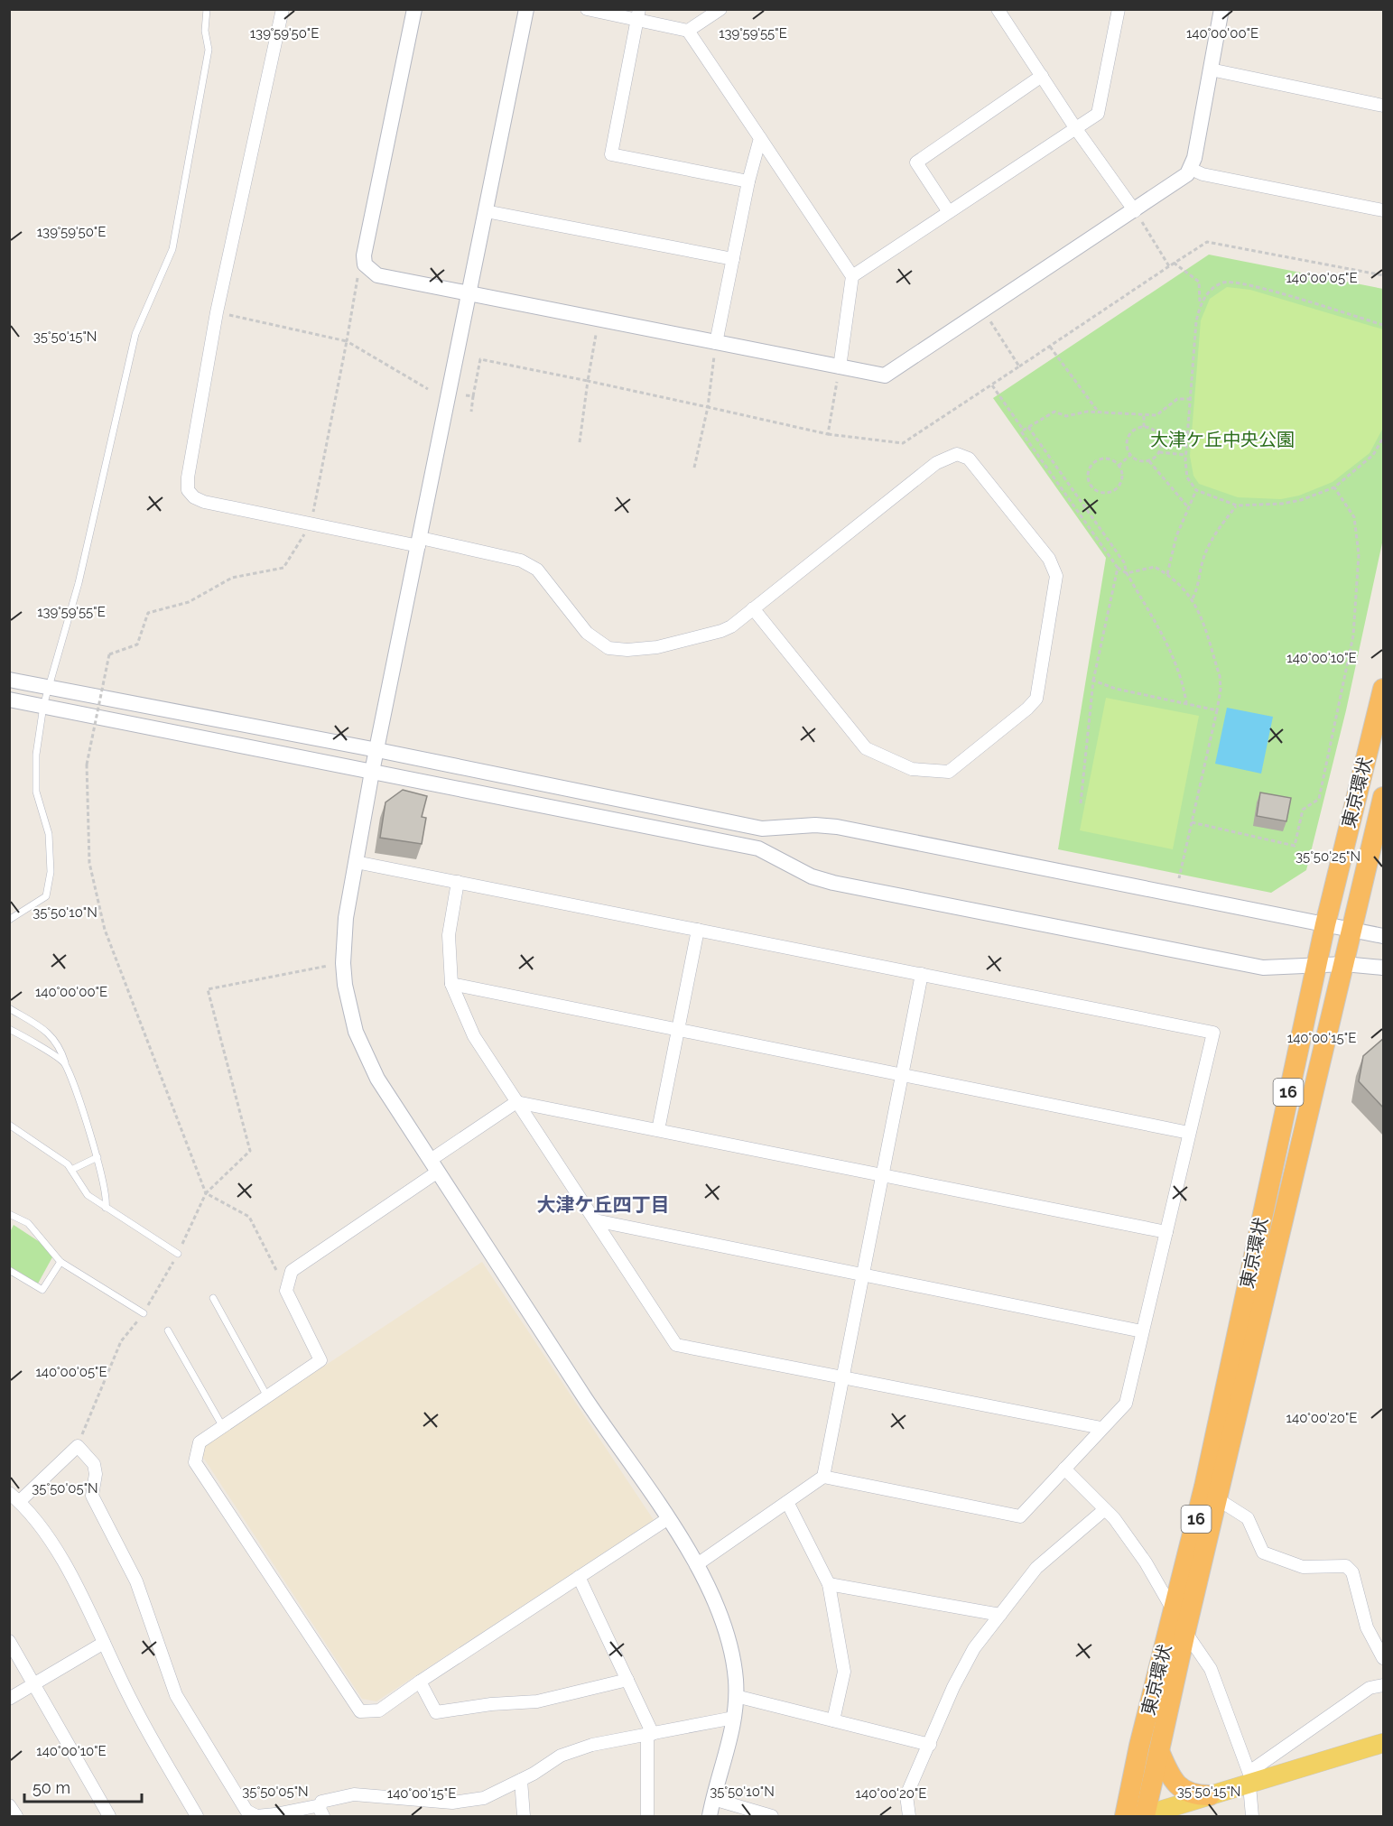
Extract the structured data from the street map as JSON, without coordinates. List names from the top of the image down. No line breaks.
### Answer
{"streets":{"highway":["東京環状","16"]},"districts":["大津ケ丘四丁目"],"parks":["大津ケ丘中央公園"],"scale_bar":"50 m","coordinates":["139°59'55\"E","139°59'50\"E","140°00'00\"E","140°00'05\"E","35°50'15\"N","140°00'10\"E","35°50'25\"N","35°50'10\"N","140°00'15\"E","140°00'20\"E","35°50'05\"N"]}
